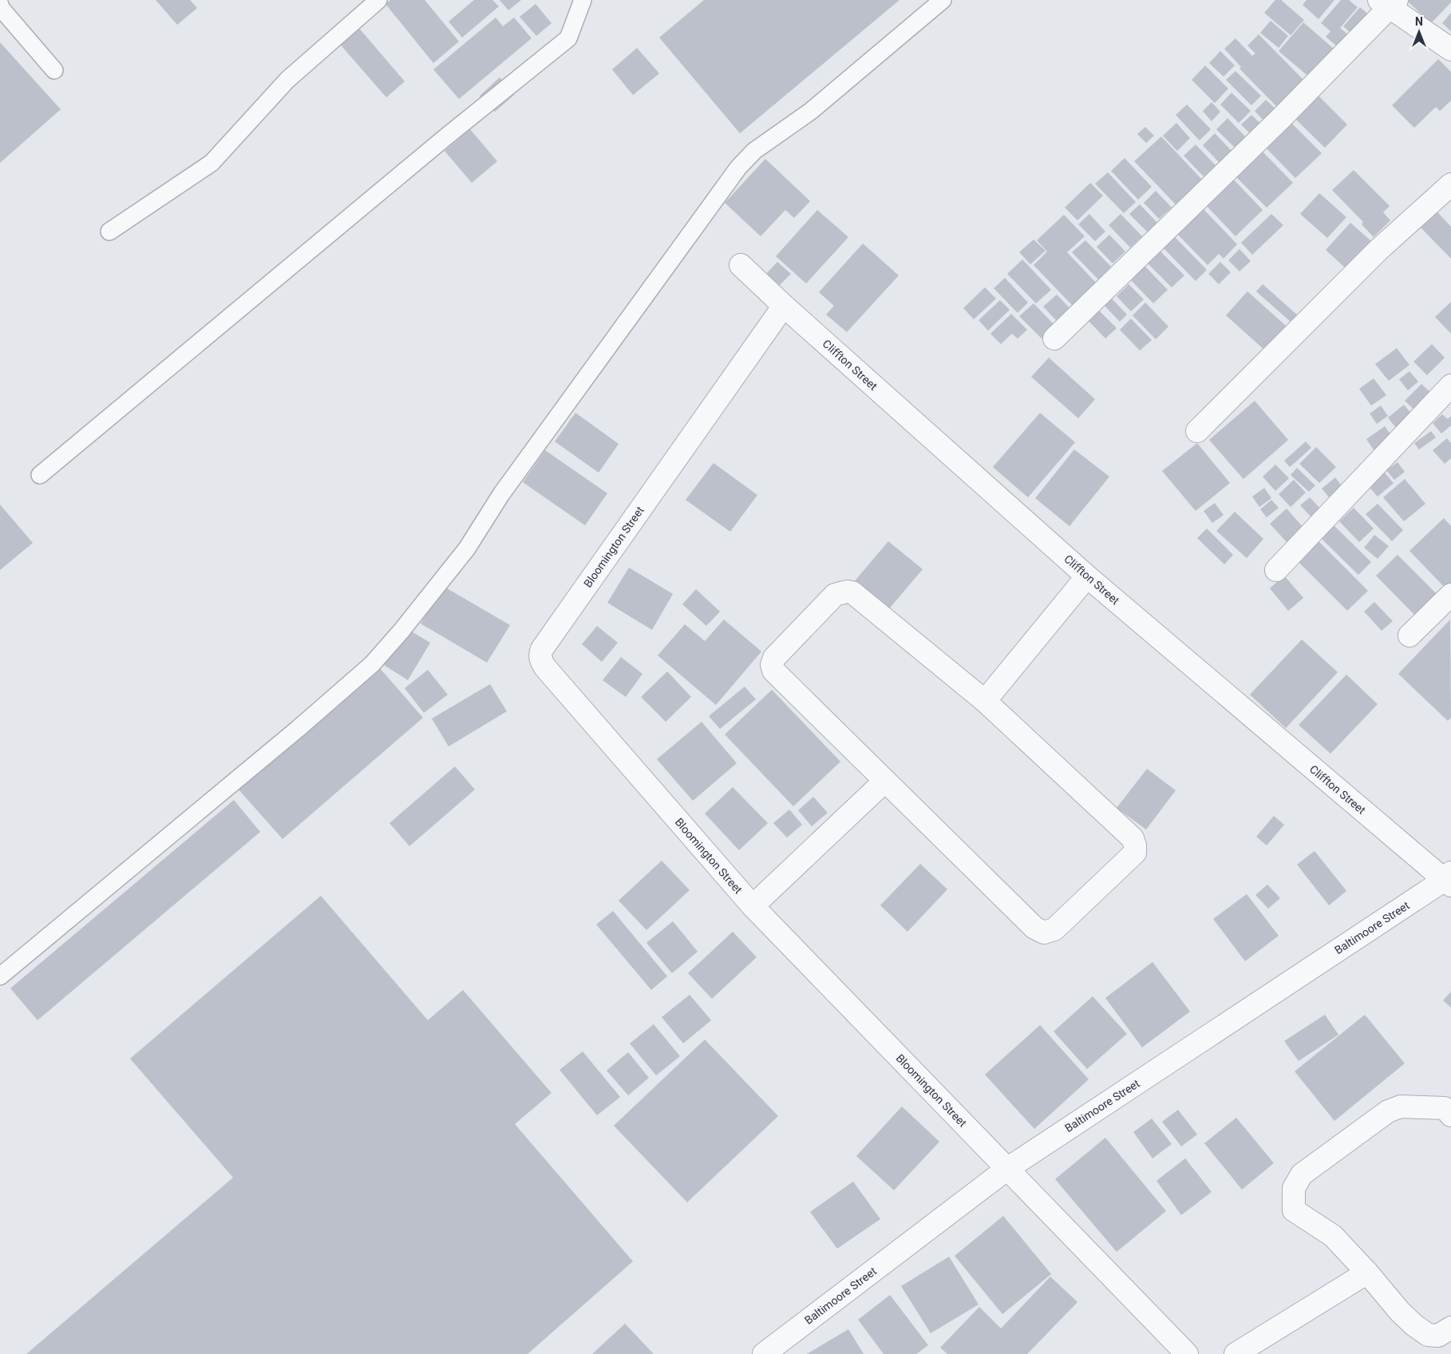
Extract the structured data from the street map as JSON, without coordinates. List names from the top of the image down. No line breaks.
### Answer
{"streets":{"street":["Cliffton Street","Bloomington Street","Baltimoore Street"]},"crossings":[["Cliffton Street","Bloomington Street"],["Cliffton Street","Baltimoore Street"],["Bloomington Street","Baltimoore Street"]],"north":"top"}
